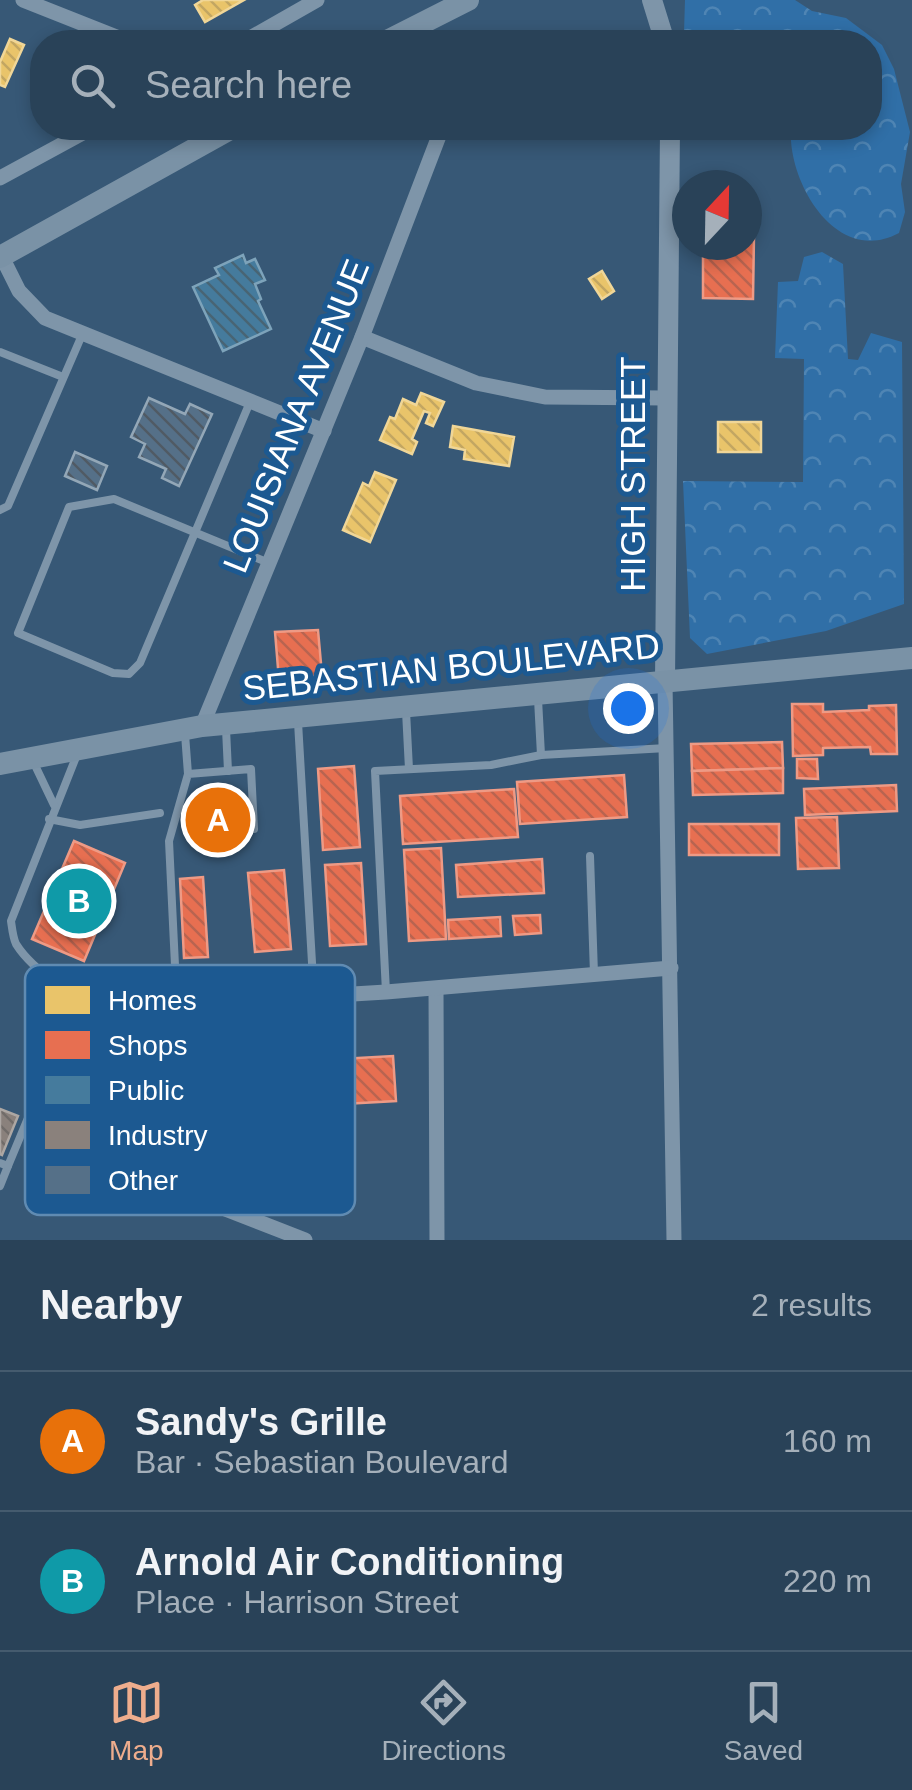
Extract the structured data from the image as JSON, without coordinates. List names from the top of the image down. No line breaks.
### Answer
{"streets":{"main road":["SEBASTIAN BOULEVARD"],"street":["LOUISIANA AVENUE","HIGH STREET"]},"crossings":[["LOUISIANA AVENUE","SEBASTIAN BOULEVARD"],["HIGH STREET","SEBASTIAN BOULEVARD"]],"legend":["Homes","Shops","Public","Industry","Other"],"north":"top","page":{"search":"Search here","pins":["A","B"],"heading":["Nearby","2 results"],"list":[{"mark":"A","name":"Sandy's Grille","note":"Bar · Sebastian Boulevard","value":"160 m"},{"mark":"B","name":"Arnold Air Conditioning","note":"Place · Harrison Street","value":"220 m"}],"nav":["Map","Directions","Saved"]}}
